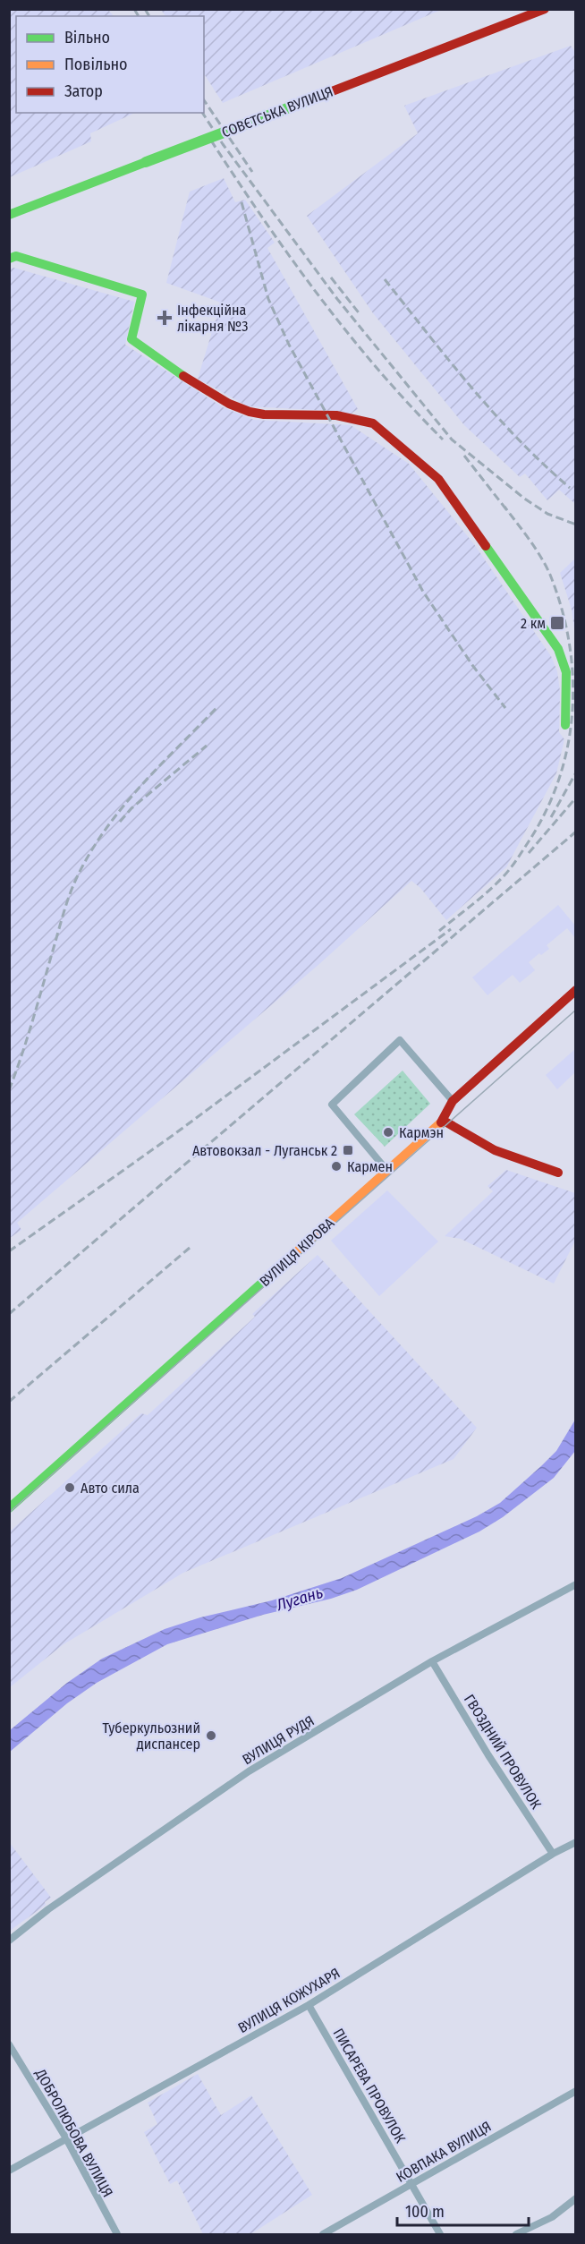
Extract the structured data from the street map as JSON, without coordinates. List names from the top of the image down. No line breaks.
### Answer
{"streets":{"street":["СОВЄТСЬКА ВУЛИЦЯ","ВУЛИЦЯ КІРОВА","ВУЛИЦЯ РУДЯ","ГВОЗДНИЙ ПРОВУЛОК","ВУЛИЦЯ КОЖУХАРЯ","ПИСАРЕВА ПРОВУЛОК","ДОБРОЛЮБОВА ВУЛИЦЯ","КОВПАКА ВУЛИЦЯ"]},"crossings":[["ВУЛИЦЯ РУДЯ","ГВОЗДНИЙ ПРОВУЛОК"],["ГВОЗДНИЙ ПРОВУЛОК","ВУЛИЦЯ КОЖУХАРЯ"],["ВУЛИЦЯ КОЖУХАРЯ","ПИСАРЕВА ПРОВУЛОК"],["ВУЛИЦЯ КОЖУХАРЯ","ДОБРОЛЮБОВА ВУЛИЦЯ"],["ПИСАРЕВА ПРОВУЛОК","КОВПАКА ВУЛИЦЯ"]],"water":["Лугань"],"places":{"health":["Інфекційна лікарня №3"],"transit":["2 км","Автовокзал - Луганськ 2"],"other":["Кармэн","Кармен","Авто сила","Туберкульозний диспансер"]},"legend":["Вільно","Повільно","Затор"],"scale_bar":"100 m"}
